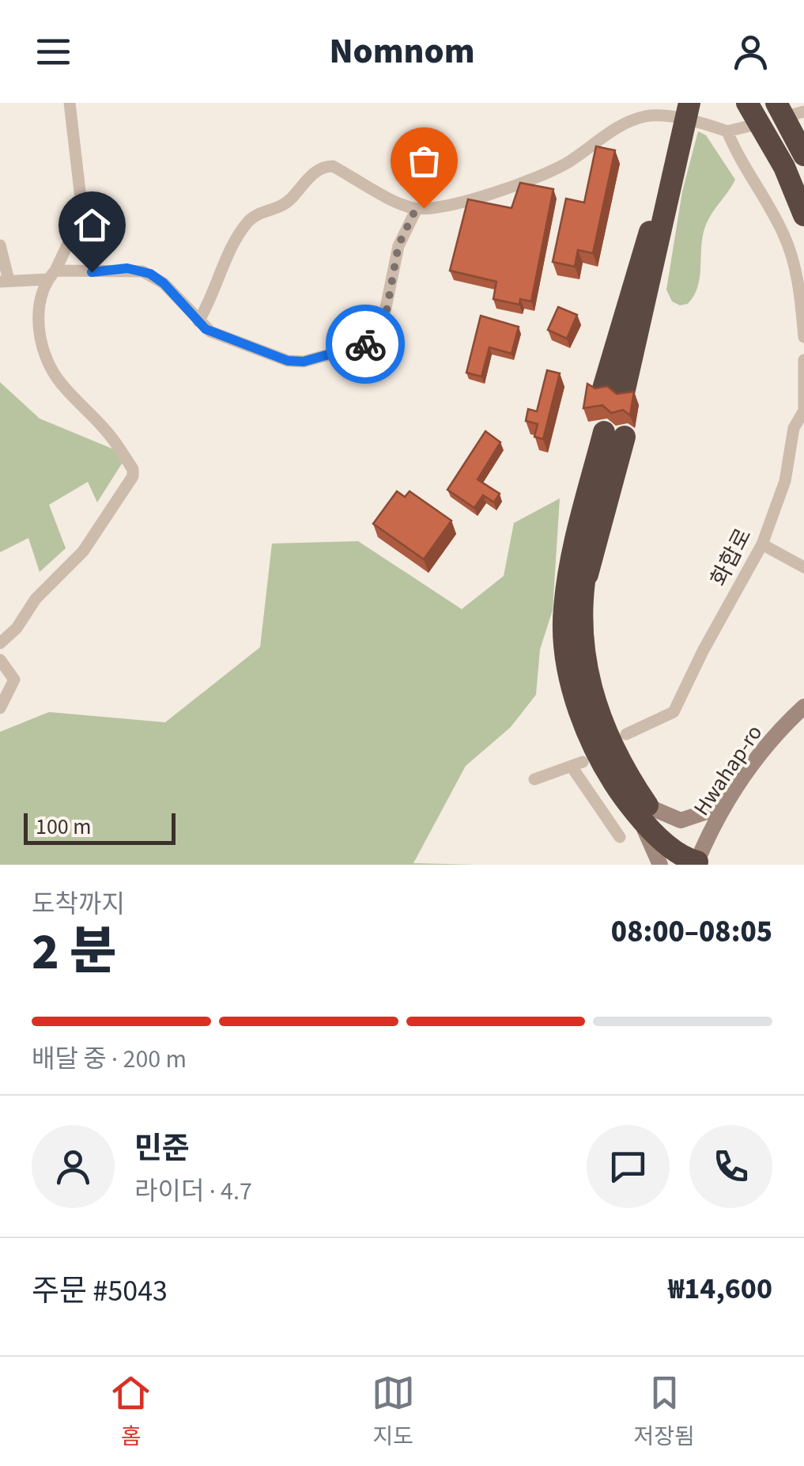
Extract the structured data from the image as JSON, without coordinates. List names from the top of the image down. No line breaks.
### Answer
{"streets":{"main road":["Hwahap-ro"],"street":["화합로"]},"scale_bar":"100 m","page":{"header":"Nomnom","scale":"100 m","heading":["2 분","도착까지","08:00–08:05"],"panel":["민준","라이더 · 4.7","주문 #5043","₩14,600"],"bar":"배달 중 · 200 m","tabs":["홈","지도","저장됨"]}}
